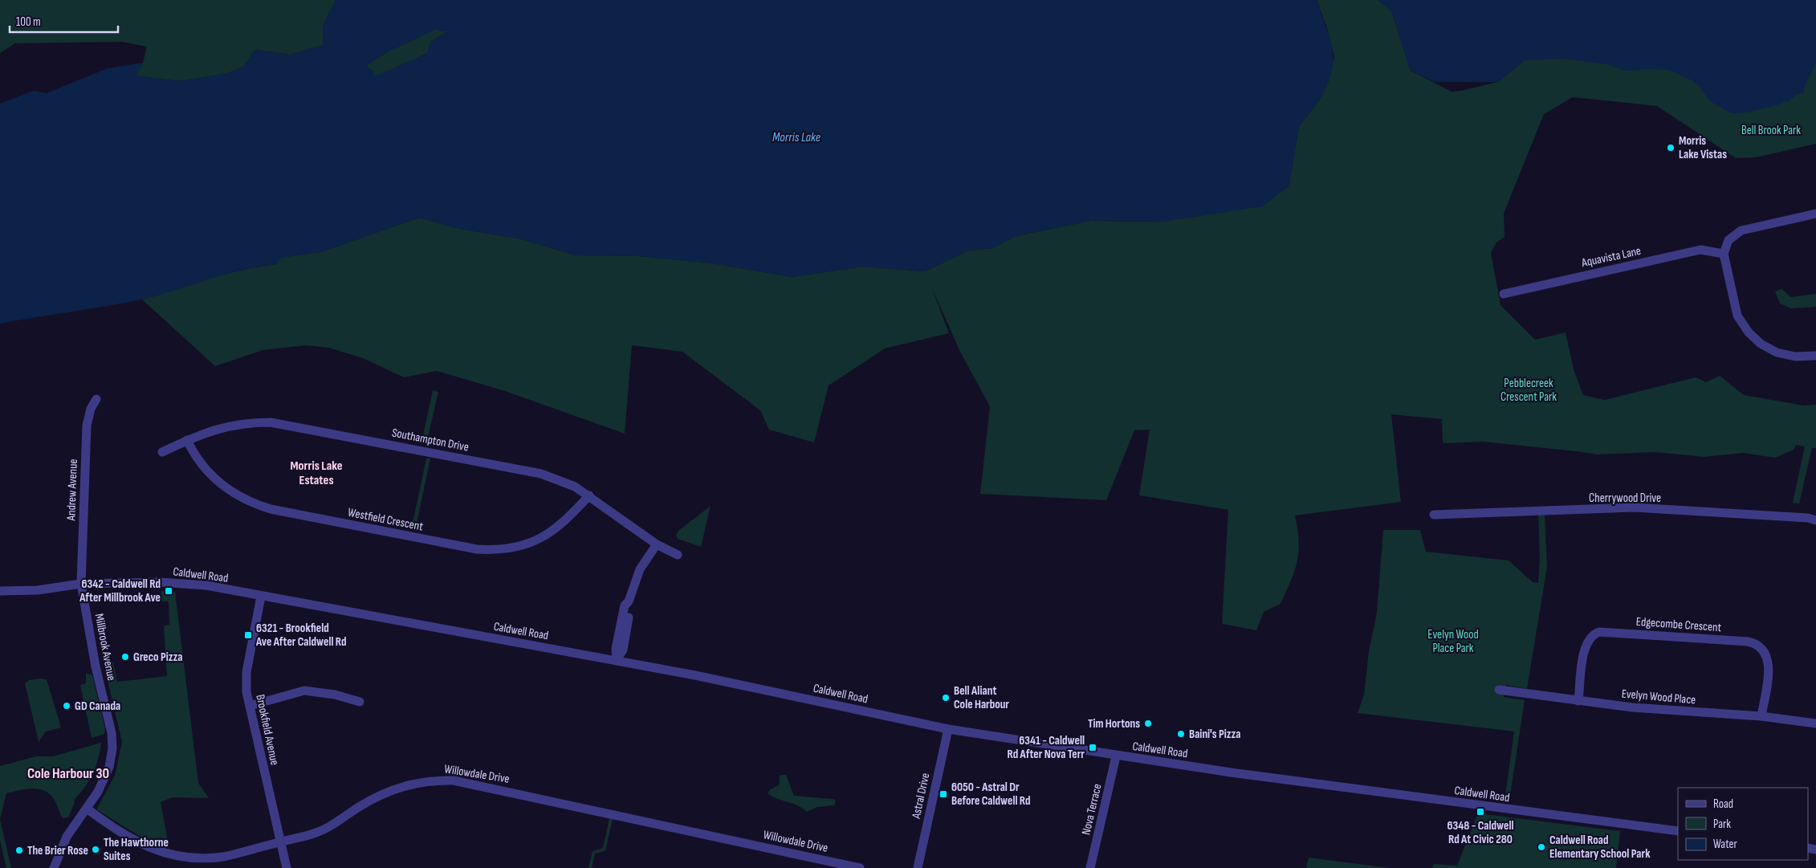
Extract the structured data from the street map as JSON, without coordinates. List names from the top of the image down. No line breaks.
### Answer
{"streets":{"street":["Aquavista Lane","Southampton Drive","Andrew Avenue","Cherrywood Drive","Westfield Crescent","Caldwell Road","Edgecombe Crescent","Millbrook Avenue","Evelyn Wood Place","Brookfield Avenue","Willowdale Drive","Astral Drive","Nova Terrace"]},"crossings":[["Southampton Drive","Westfield Crescent"],["Andrew Avenue","Caldwell Road"],["Andrew Avenue","Millbrook Avenue"],["Caldwell Road","Millbrook Avenue"],["Caldwell Road","Brookfield Avenue"],["Caldwell Road","Astral Drive"],["Caldwell Road","Nova Terrace"],["Edgecombe Crescent","Evelyn Wood Place"],["Millbrook Avenue","Willowdale Drive"],["Brookfield Avenue","Willowdale Drive"]],"districts":["Morris Lake Estates","Cole Harbour 30"],"water":["Morris Lake"],"parks":["Bell Brook Park","Pebblecreek Crescent Park","Evelyn Wood Place Park"],"places":{"other":["Morris Lake Vistas","Greco Pizza","Bell Aliant Cole Harbour","GD Canada","Tim Hortons","Baini's Pizza","Caldwell Road Elementary School Park","The Hawthorne Suites","The Brier Rose"],"transit":["6342 - Caldwell Rd After Millbrook Ave","6321 - Brookfield Ave After Caldwell Rd","6341 - Caldwell Rd After Nova Terr","6050 - Astral Dr Before Caldwell Rd","6348 - Caldwell Rd At Civic 280"]},"legend":["Road","Park","Water"],"scale_bar":"100 m"}
